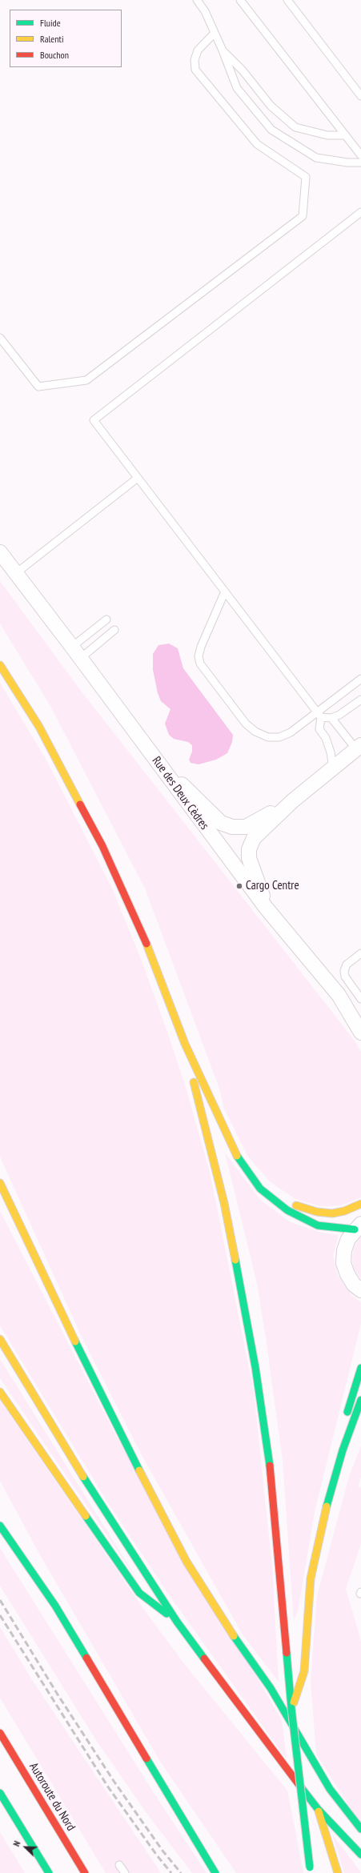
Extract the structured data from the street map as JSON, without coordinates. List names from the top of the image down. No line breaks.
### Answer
{"streets":{"main road":["Autoroute du Nord"],"street":["Rue des Deux Cèdres"]},"places":["Cargo Centre"],"legend":["Fluide","Ralenti","Bouchon"],"north":"top left"}
